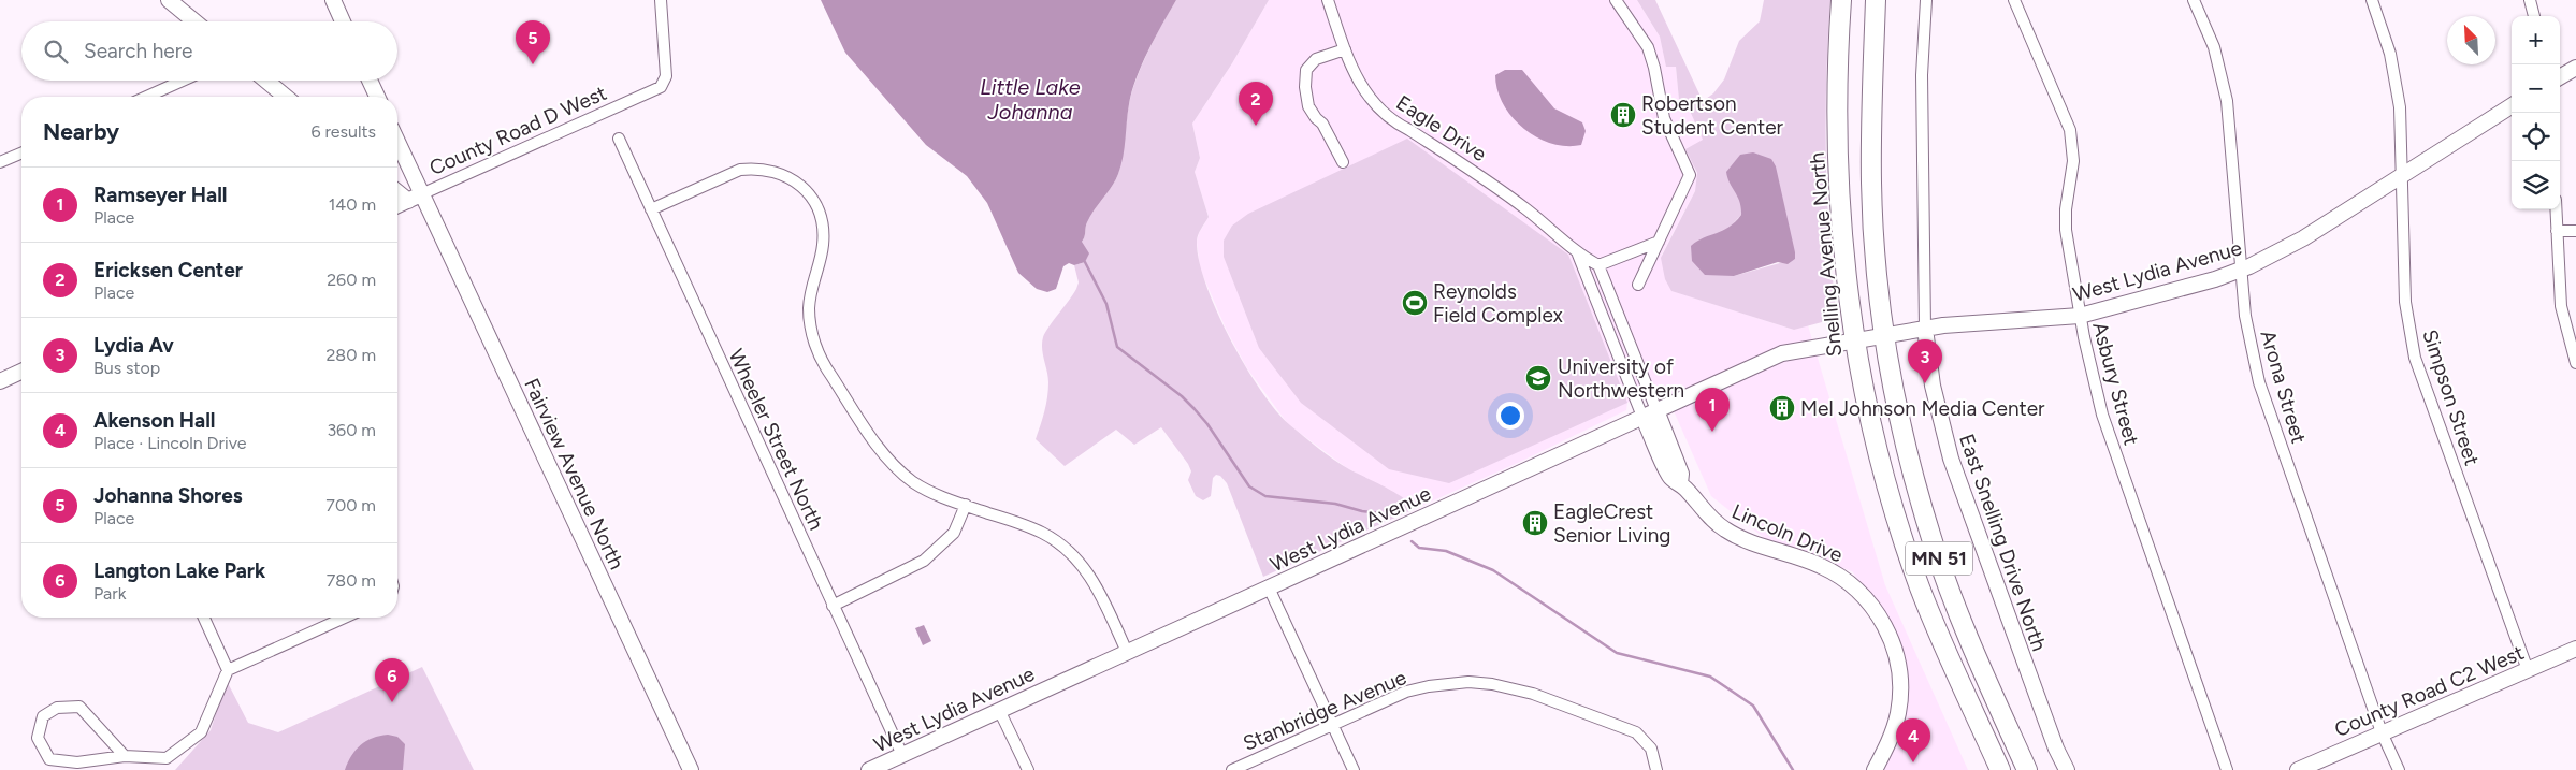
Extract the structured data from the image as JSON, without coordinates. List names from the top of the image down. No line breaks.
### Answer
{"streets":{"highway":["Snelling Avenue North","MN 51"],"street":["Eagle Drive","County Road D West","West Lydia Avenue","Asbury Street","Arona Street","Simpson Street","Wheeler Street North","Fairview Avenue North","Lincoln Drive","East Snelling Drive North","County Road C2 West","Stanbridge Avenue"]},"crossings":[["Eagle Drive","West Lydia Avenue"],["Eagle Drive","Lincoln Drive"],["County Road D West","Fairview Avenue North"],["Snelling Avenue North","West Lydia Avenue"],["West Lydia Avenue","Asbury Street"],["West Lydia Avenue","Arona Street"],["West Lydia Avenue","Simpson Street"],["West Lydia Avenue","Wheeler Street North"],["West Lydia Avenue","Lincoln Drive"],["West Lydia Avenue","East Snelling Drive North"],["West Lydia Avenue","MN 51"],["Arona Street","County Road C2 West"],["Simpson Street","County Road C2 West"]],"water":["Little Lake Johanna"],"places":{"building":["Robertson Student Center","Mel Johnson Media Center","EagleCrest Senior Living"],"sports":["Reynolds Field Complex"],"school or university":["University of Northwestern"]},"north":"top left","page":{"map_buttons":["+","−"],"pins":["5","2","3","1","6","4"],"search":"Search here","heading":["Nearby","6 results"],"list":[{"mark":"1","name":"Ramseyer Hall","note":"Place","value":"140 m"},{"mark":"2","name":"Ericksen Center","note":"Place","value":"260 m"},{"mark":"3","name":"Lydia Av","note":"Bus stop","value":"280 m"},{"mark":"4","name":"Akenson Hall","note":"Place · Lincoln Drive","value":"360 m"},{"mark":"5","name":"Johanna Shores","note":"Place","value":"700 m"},{"mark":"6","name":"Langton Lake Park","note":"Park","value":"780 m"}]}}
